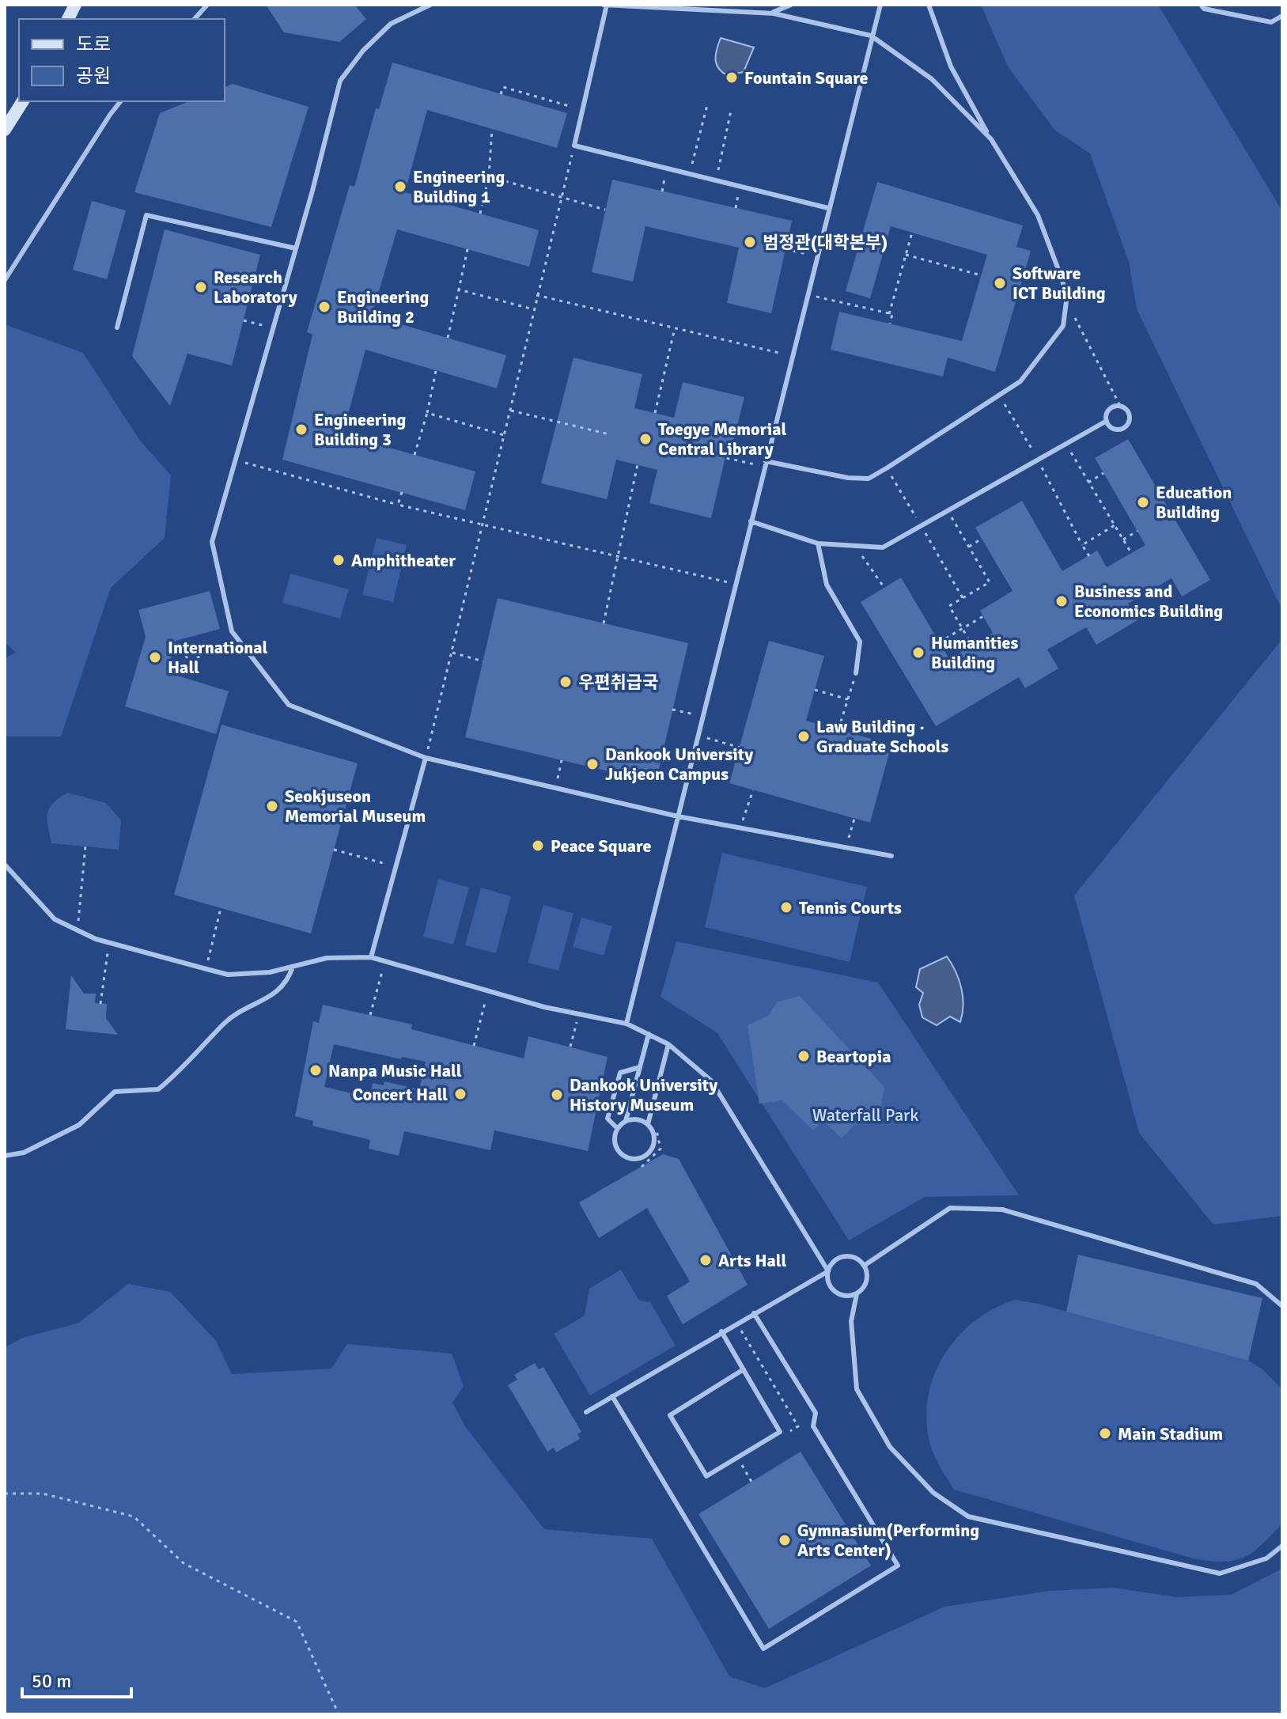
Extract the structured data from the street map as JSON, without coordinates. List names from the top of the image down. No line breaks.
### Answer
{"parks":["Waterfall Park"],"places":["Fountain Square","Engineering Building 1","범정관(대학본부)","Software ICT Building","Research Laboratory","Engineering Building 2","Engineering Building 3","Toegye Memorial Central Library","Education Building","Amphitheater","Business and Economics Building","Humanities Building","International Hall","우편취급국","Law Building · Graduate Schools","Dankook University Jukjeon Campus","Seokjuseon Memorial Museum","Peace Square","Tennis Courts","Beartopia","Nanpa Music Hall","Concert Hall","Dankook University History Museum","Arts Hall","Main Stadium","Gymnasium(Performing Arts Center)"],"legend":["도로","공원"],"scale_bar":"50 m"}
